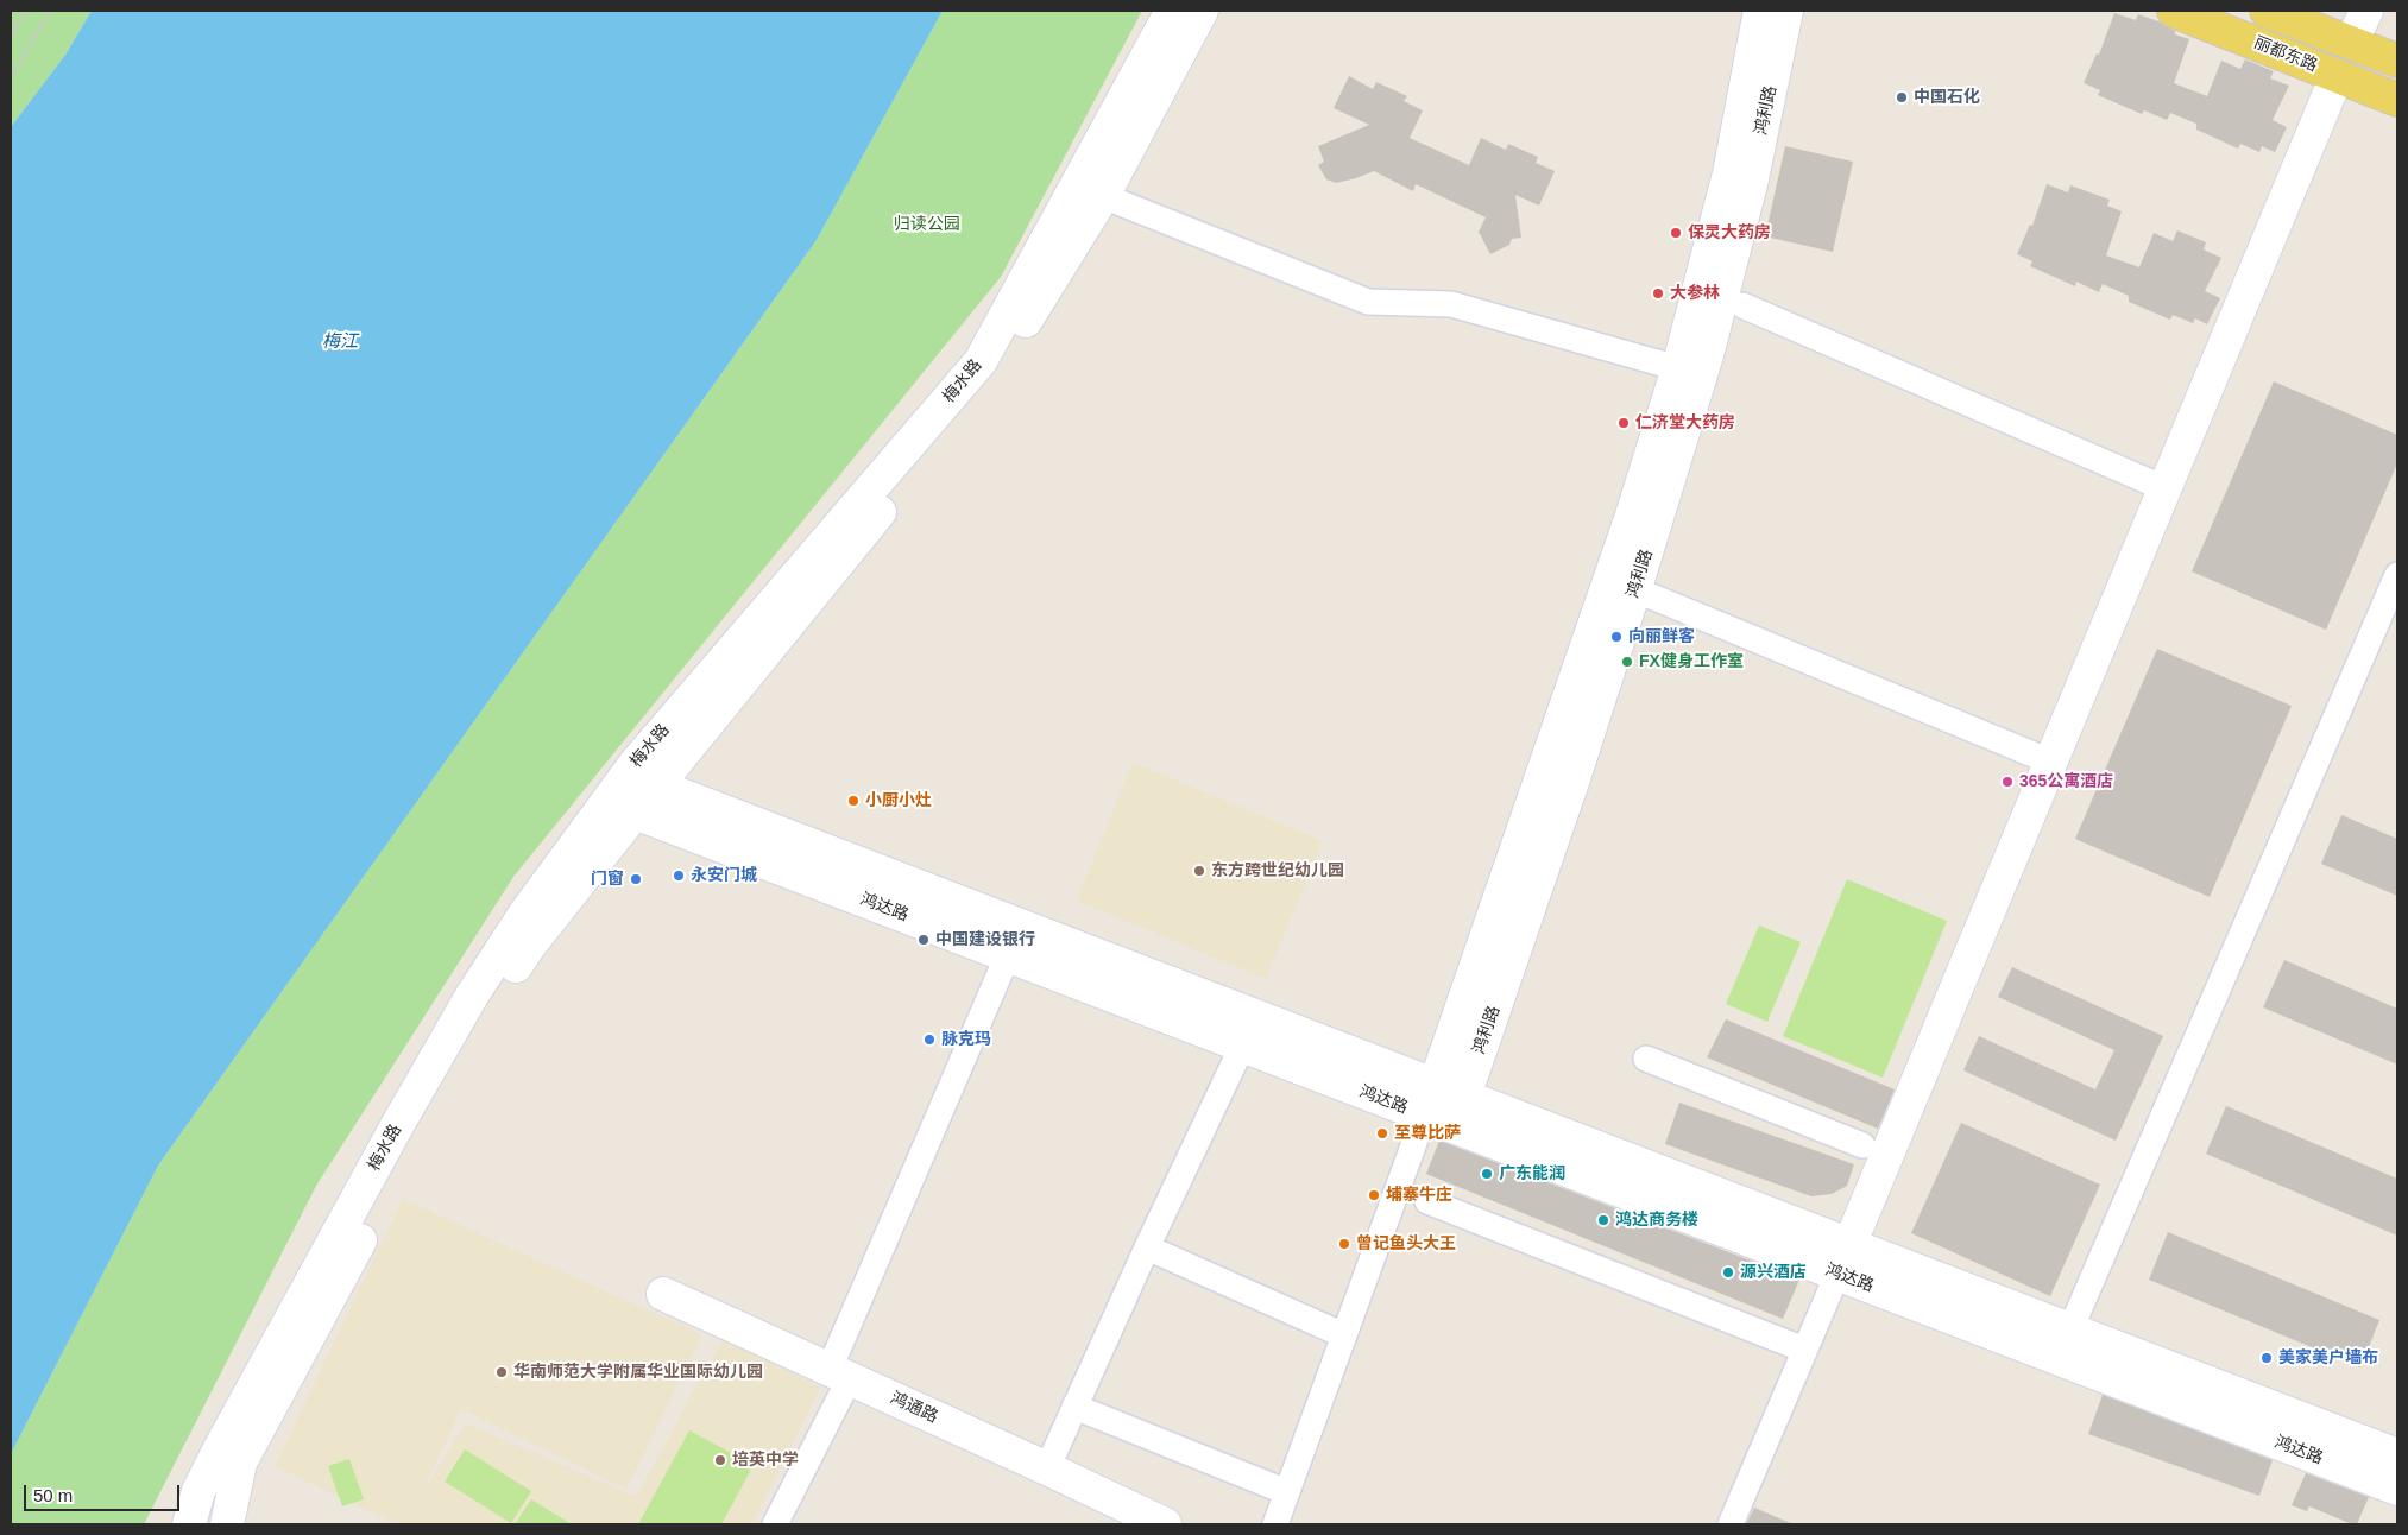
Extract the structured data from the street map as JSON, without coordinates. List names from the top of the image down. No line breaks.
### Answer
{"streets":{"main road":["丽都东路"],"street":["鸿利路","梅水路","鸿达路","鸿通路"]},"crossings":[["鸿利路","鸿达路"],["梅水路","鸿达路"]],"water":["梅江"],"parks":["归读公园"],"places":["中国石化","保灵大药房","大参林","仁济堂大药房","向丽鲜客","FX健身工作室","365公寓酒店","小厨小灶","东方跨世纪幼儿园","永安门城","门窗","中国建设银行","脉克玛","至尊比萨","广东能润","埔寨牛庄","鸿达商务楼","曾记鱼头大王","源兴酒店","美家美户墙布","华南师范大学附属华业国际幼儿园","培英中学"],"scale_bar":"50 m"}
